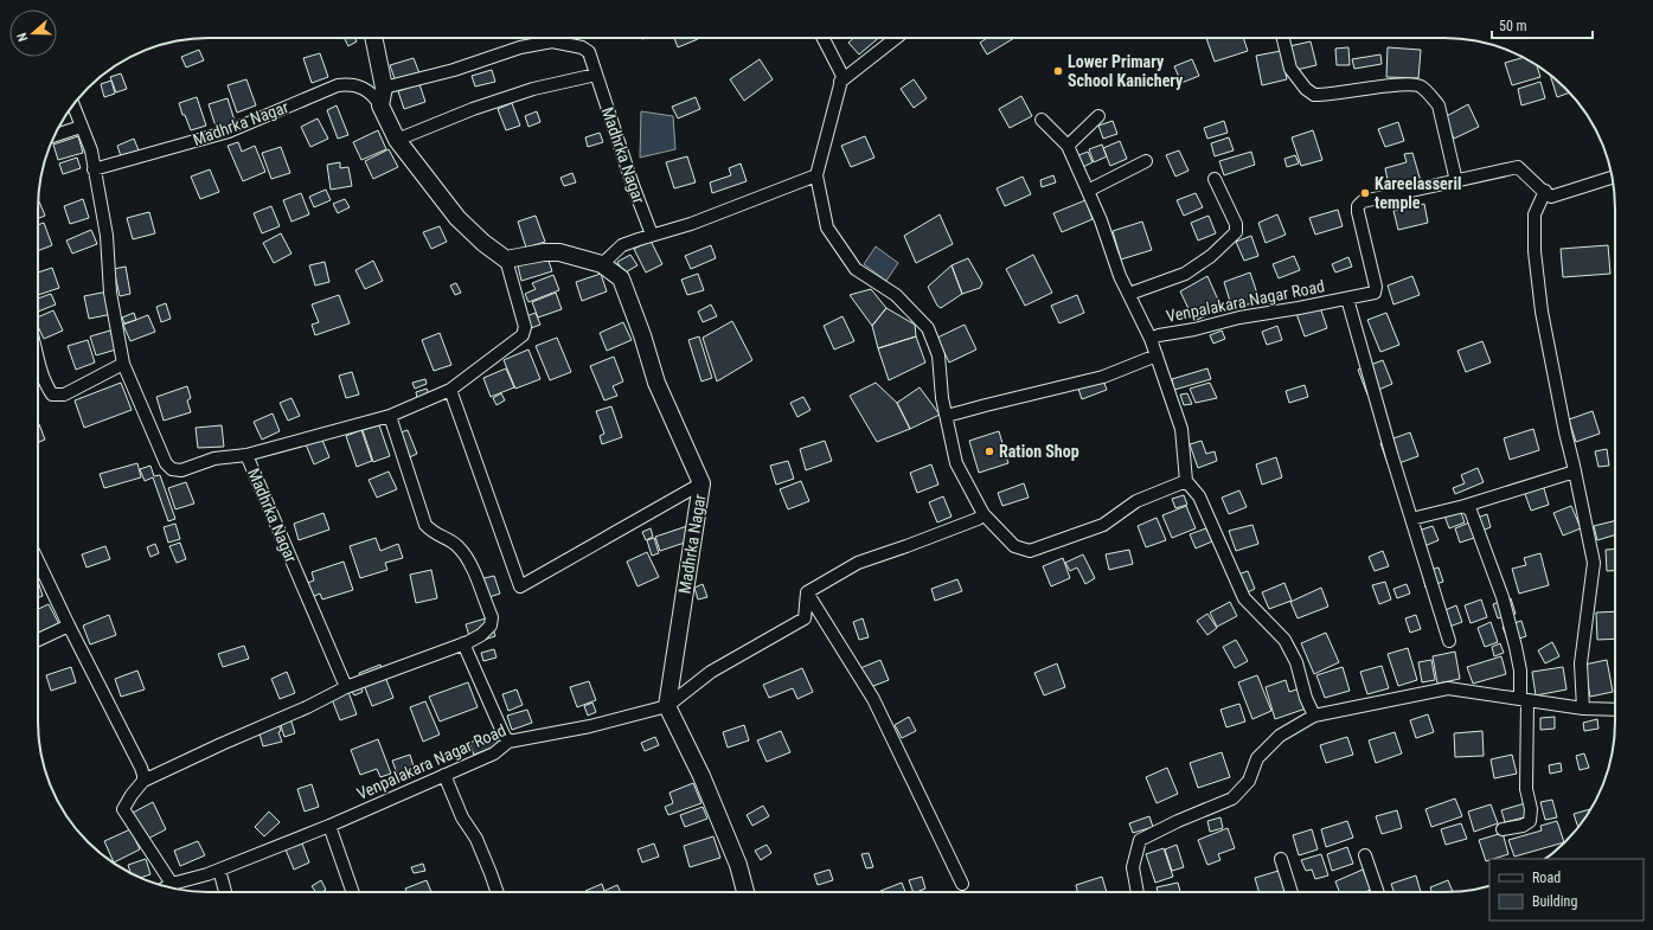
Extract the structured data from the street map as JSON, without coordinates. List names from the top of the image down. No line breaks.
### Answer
{"streets":{"street":["Madhrka Nagar","Venpalakara Nagar Road"]},"crossings":[["Madhrka Nagar","Venpalakara Nagar Road"]],"places":["Lower Primary School Kanichery","Kareelasseril temple","Ration Shop"],"legend":["Road","Building"],"scale_bar":"50 m","north":"left"}
